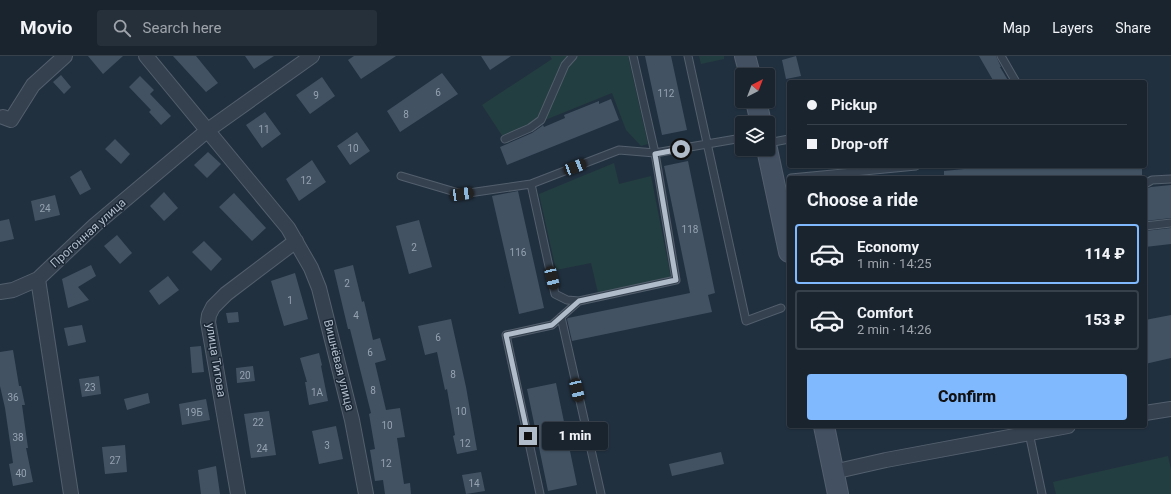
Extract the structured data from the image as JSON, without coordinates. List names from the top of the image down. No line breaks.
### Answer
{"streets":{"street":["Прогонная улица","улица Титова","Вишнёвая улица"]},"crossings":[["Прогонная улица","Вишнёвая улица"],["улица Титова","Вишнёвая улица"]],"house_numbers":["6","112","9","8","11","10","12","24","118","2","116","2","1","4","6","6","8","20","23","8","1А","36","10","19Б","22","10","38","12","3","24","27","12","40","14"],"north":"top right","page":{"header":"Movio","search":"Search here","nav":["Map","Layers","Share"],"banner":["Pickup","Drop-off"],"heading":"Choose a ride","list":[{"name":"Economy","note":"1 min · 14:25","value":"114 ₽"},{"name":"Comfort","note":"2 min · 14:26","value":"153 ₽"}],"buttons":"Confirm","bubble":"1 min"}}
